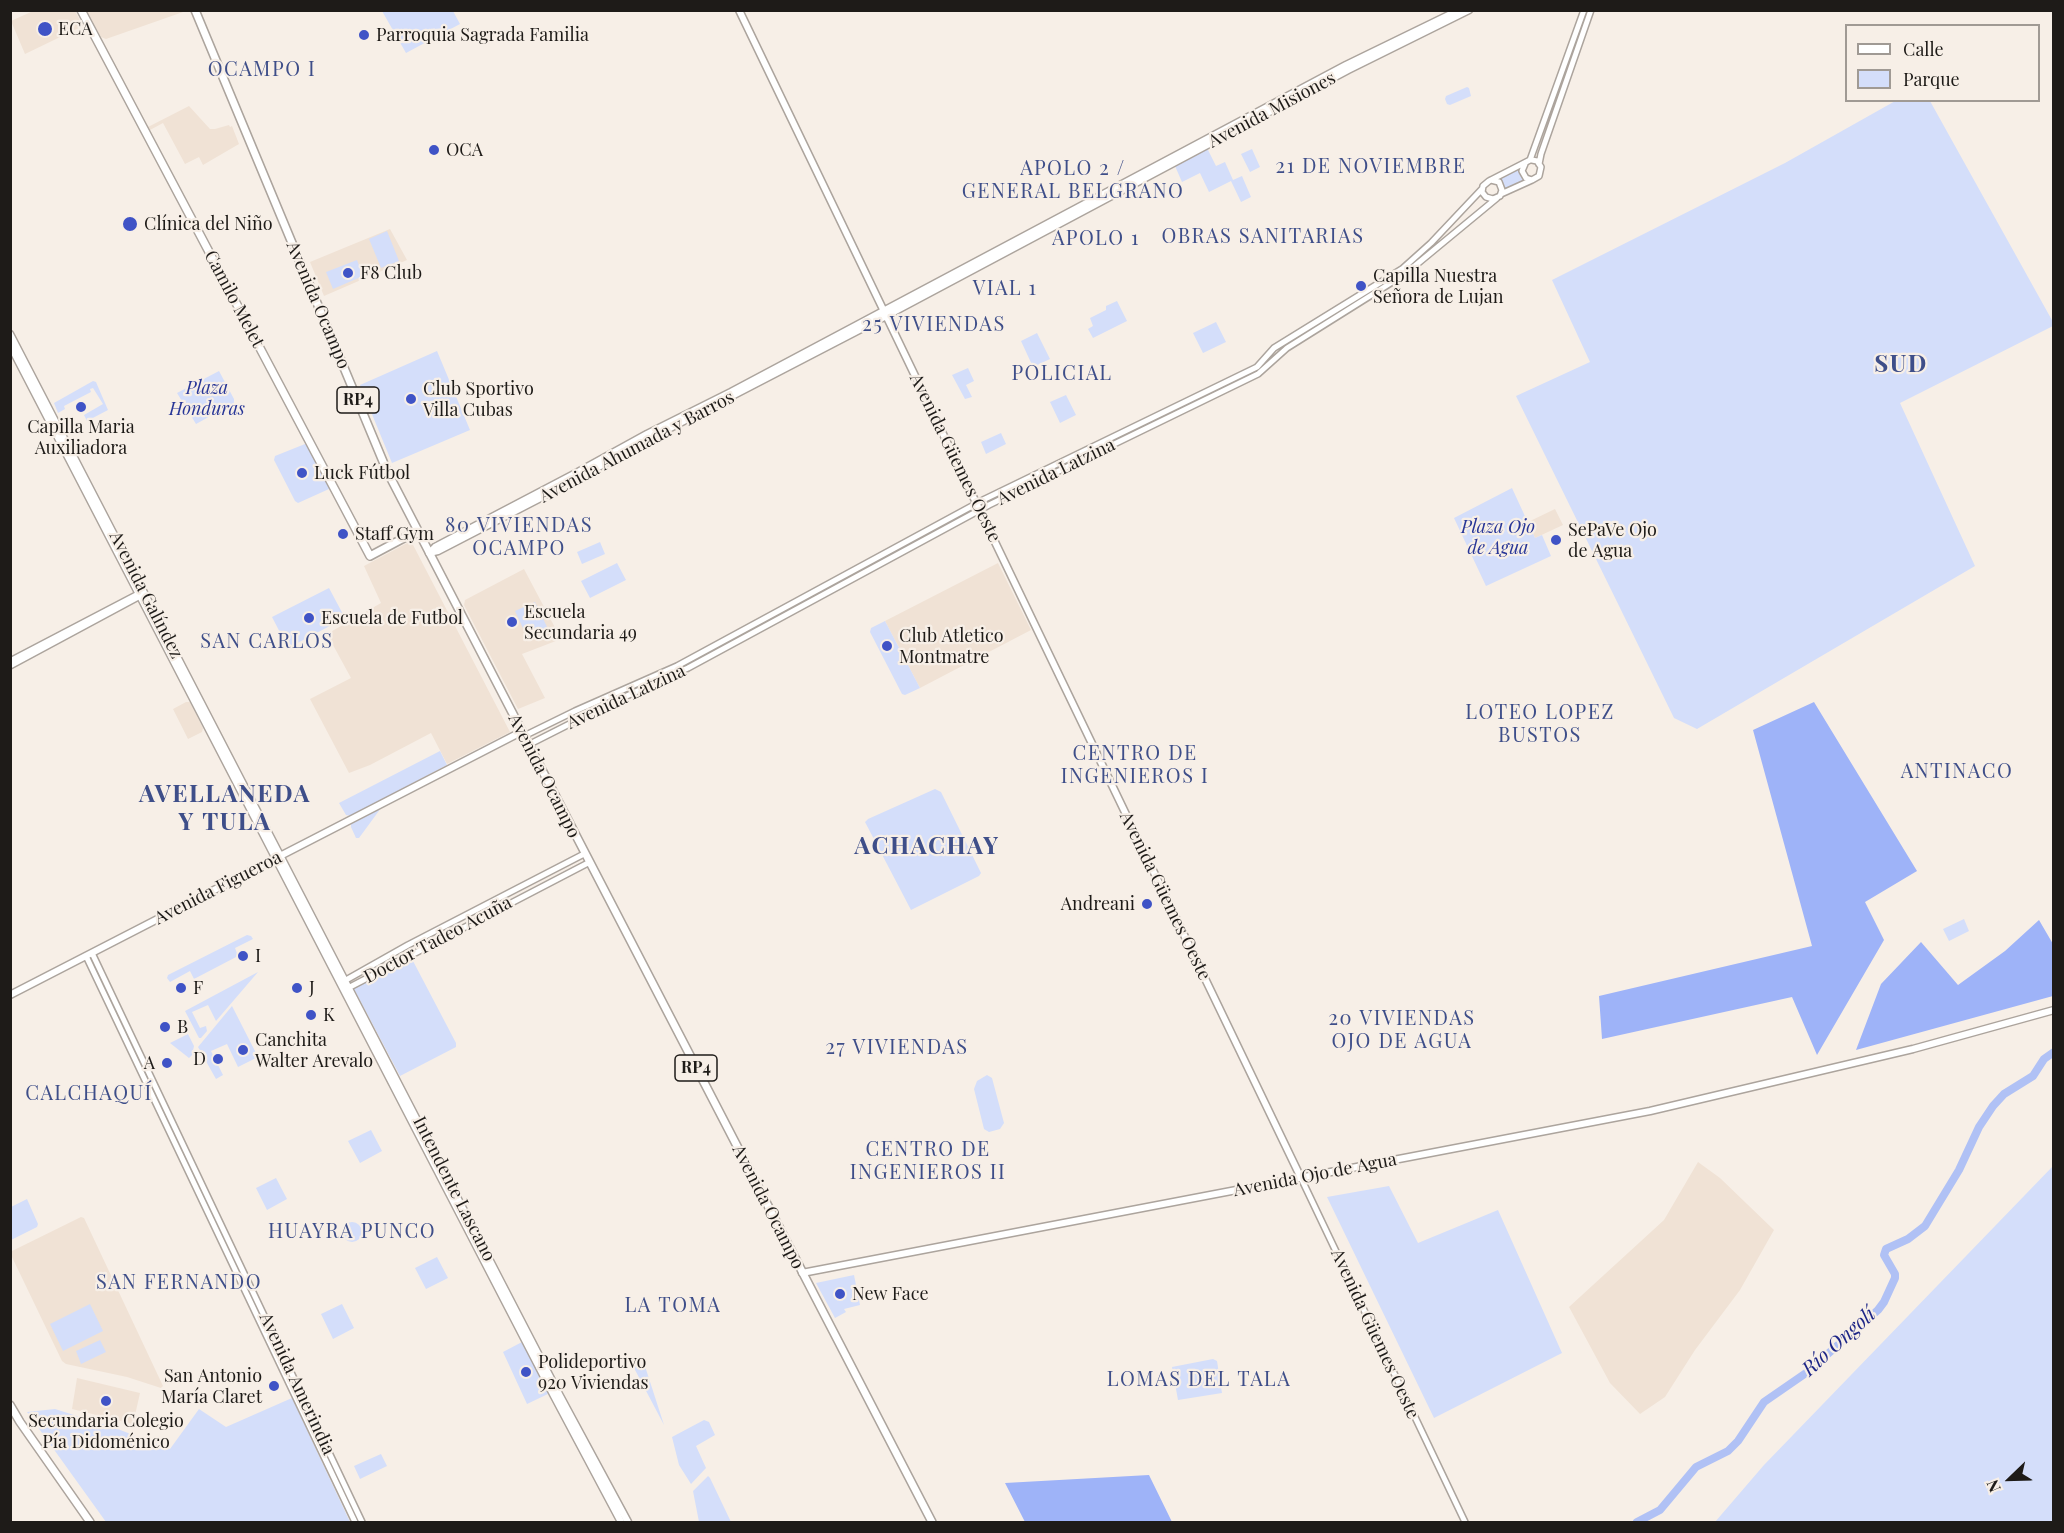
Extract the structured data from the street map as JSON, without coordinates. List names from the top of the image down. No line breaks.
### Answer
{"streets":{"main road":["Avenida Misiones","Camilo Melet","Avenida Ocampo","RP4","Avenida Ahumada y Barros","Avenida Güemes Oeste","Avenida Galíndez","Avenida Figueroa","Avenida Ojo de Agua","Intendente Lascano"],"street":["Avenida Latzina","Doctor Tadeo Acuña","Avenida Amerindia"]},"crossings":[["Avenida Misiones","Avenida Ahumada y Barros"],["Avenida Misiones","Avenida Güemes Oeste"],["Camilo Melet","Avenida Ocampo"],["Avenida Ocampo","Avenida Ahumada y Barros"],["Avenida Ocampo","Avenida Latzina"],["Avenida Ocampo","Avenida Figueroa"],["Avenida Ocampo","Doctor Tadeo Acuña"],["Avenida Ocampo","Avenida Ojo de Agua"],["Avenida Ahumada y Barros","Avenida Güemes Oeste"],["Avenida Güemes Oeste","Avenida Latzina"],["Avenida Güemes Oeste","Avenida Ojo de Agua"],["Avenida Latzina","Avenida Figueroa"],["Avenida Galíndez","Avenida Figueroa"],["Avenida Galíndez","Intendente Lascano"],["Avenida Figueroa","Intendente Lascano"],["Avenida Figueroa","Avenida Amerindia"],["Doctor Tadeo Acuña","Intendente Lascano"]],"districts":["OCAMPO I","21 DE NOVIEMBRE","APOLO 2 / GENERAL BELGRANO","OBRAS SANITARIAS","APOLO 1","VIAL 1","25 VIVIENDAS","SUD","POLICIAL","80 VIVIENDAS OCAMPO","SAN CARLOS","LOTEO LOPEZ BUSTOS","CENTRO DE INGENIEROS I","ANTINACO","AVELLANEDA Y TULA","ACHACHAY","20 VIVIENDAS OJO DE AGUA","27 VIVIENDAS","CALCHAQUÍ","CENTRO DE INGENIEROS II","HUAYRA PUNCO","SAN FERNANDO","LA TOMA","LOMAS DEL TALA"],"water":["Río Ongolí"],"parks":["Plaza Honduras","Plaza Ojo de Agua"],"places":["ECA","Parroquia Sagrada Familia","OCA","Clínica del Niño","F8 Club","Capilla Nuestra Señora de Lujan","Club Sportivo Villa Cubas","Capilla Maria Auxiliadora","Luck Fútbol","Staff Gym","SePaVe Ojo de Agua","Escuela de Futbol","Escuela Secundaria 49","Club Atletico Montmatre","Andreani","I","F","J","K","B","Canchita Walter Arevalo","D","A","New Face","Polideportivo 920 Viviendas","San Antonio María Claret","Secundaria Colegio Pía Didoménico"],"legend":["Calle","Parque"],"north":"bottom left"}
